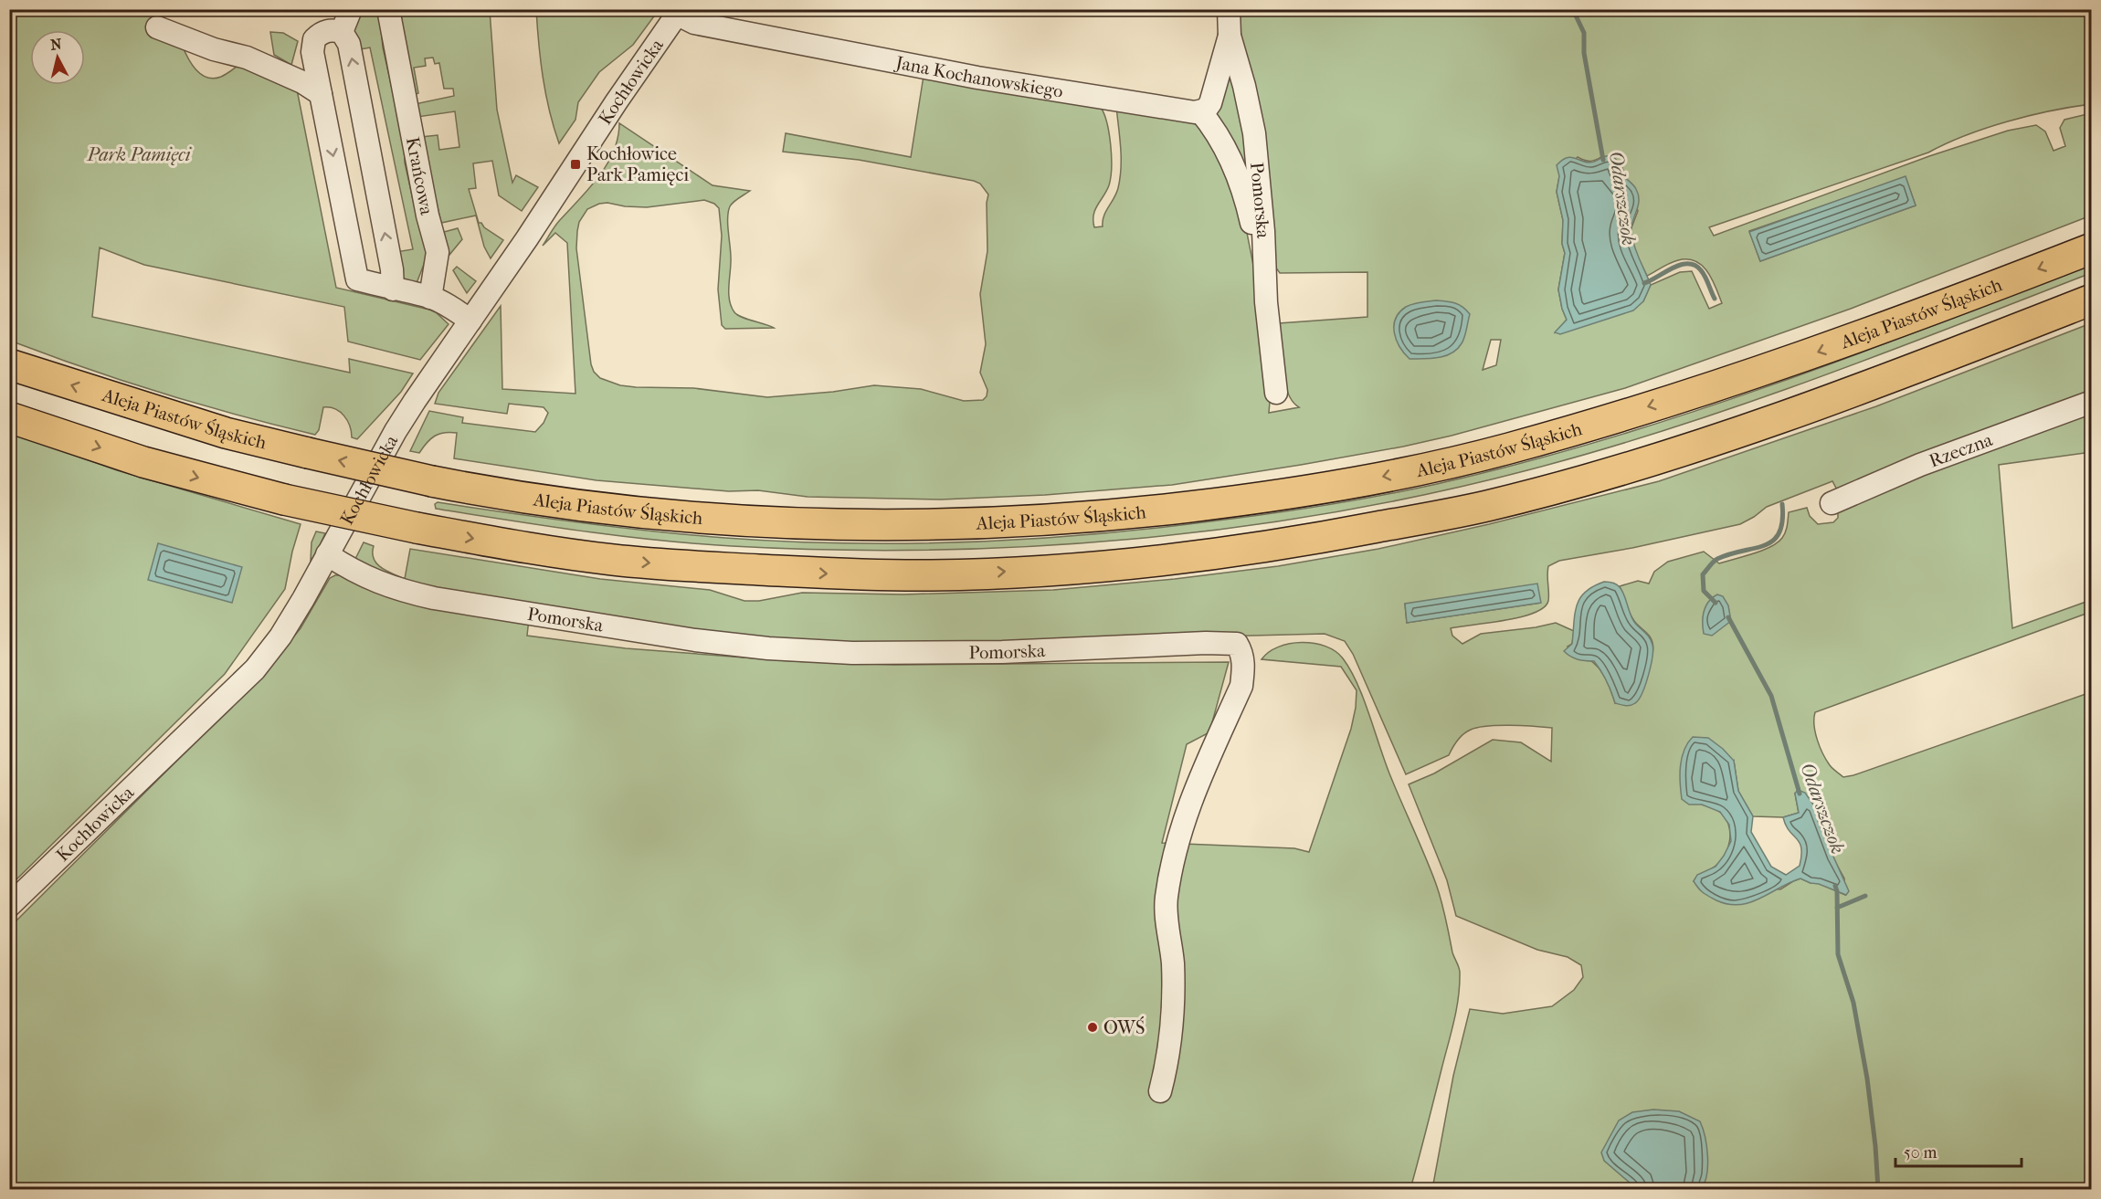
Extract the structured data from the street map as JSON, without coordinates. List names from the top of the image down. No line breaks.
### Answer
{"streets":{"highway":["Aleja Piastów Śląskich"],"street":["Jana Kochanowskiego","Kochłowicka","Krańcowa","Pomorska","Rzeczna"]},"crossings":[["Jana Kochanowskiego","Kochłowicka"],["Kochłowicka","Pomorska"]],"water":["Odarszczok"],"parks":["Park Pamięci"],"places":{"transit":["Kochłowice Park Pamięci"],"other":["OWŚ"]},"scale_bar":"50 m","north":"top"}
